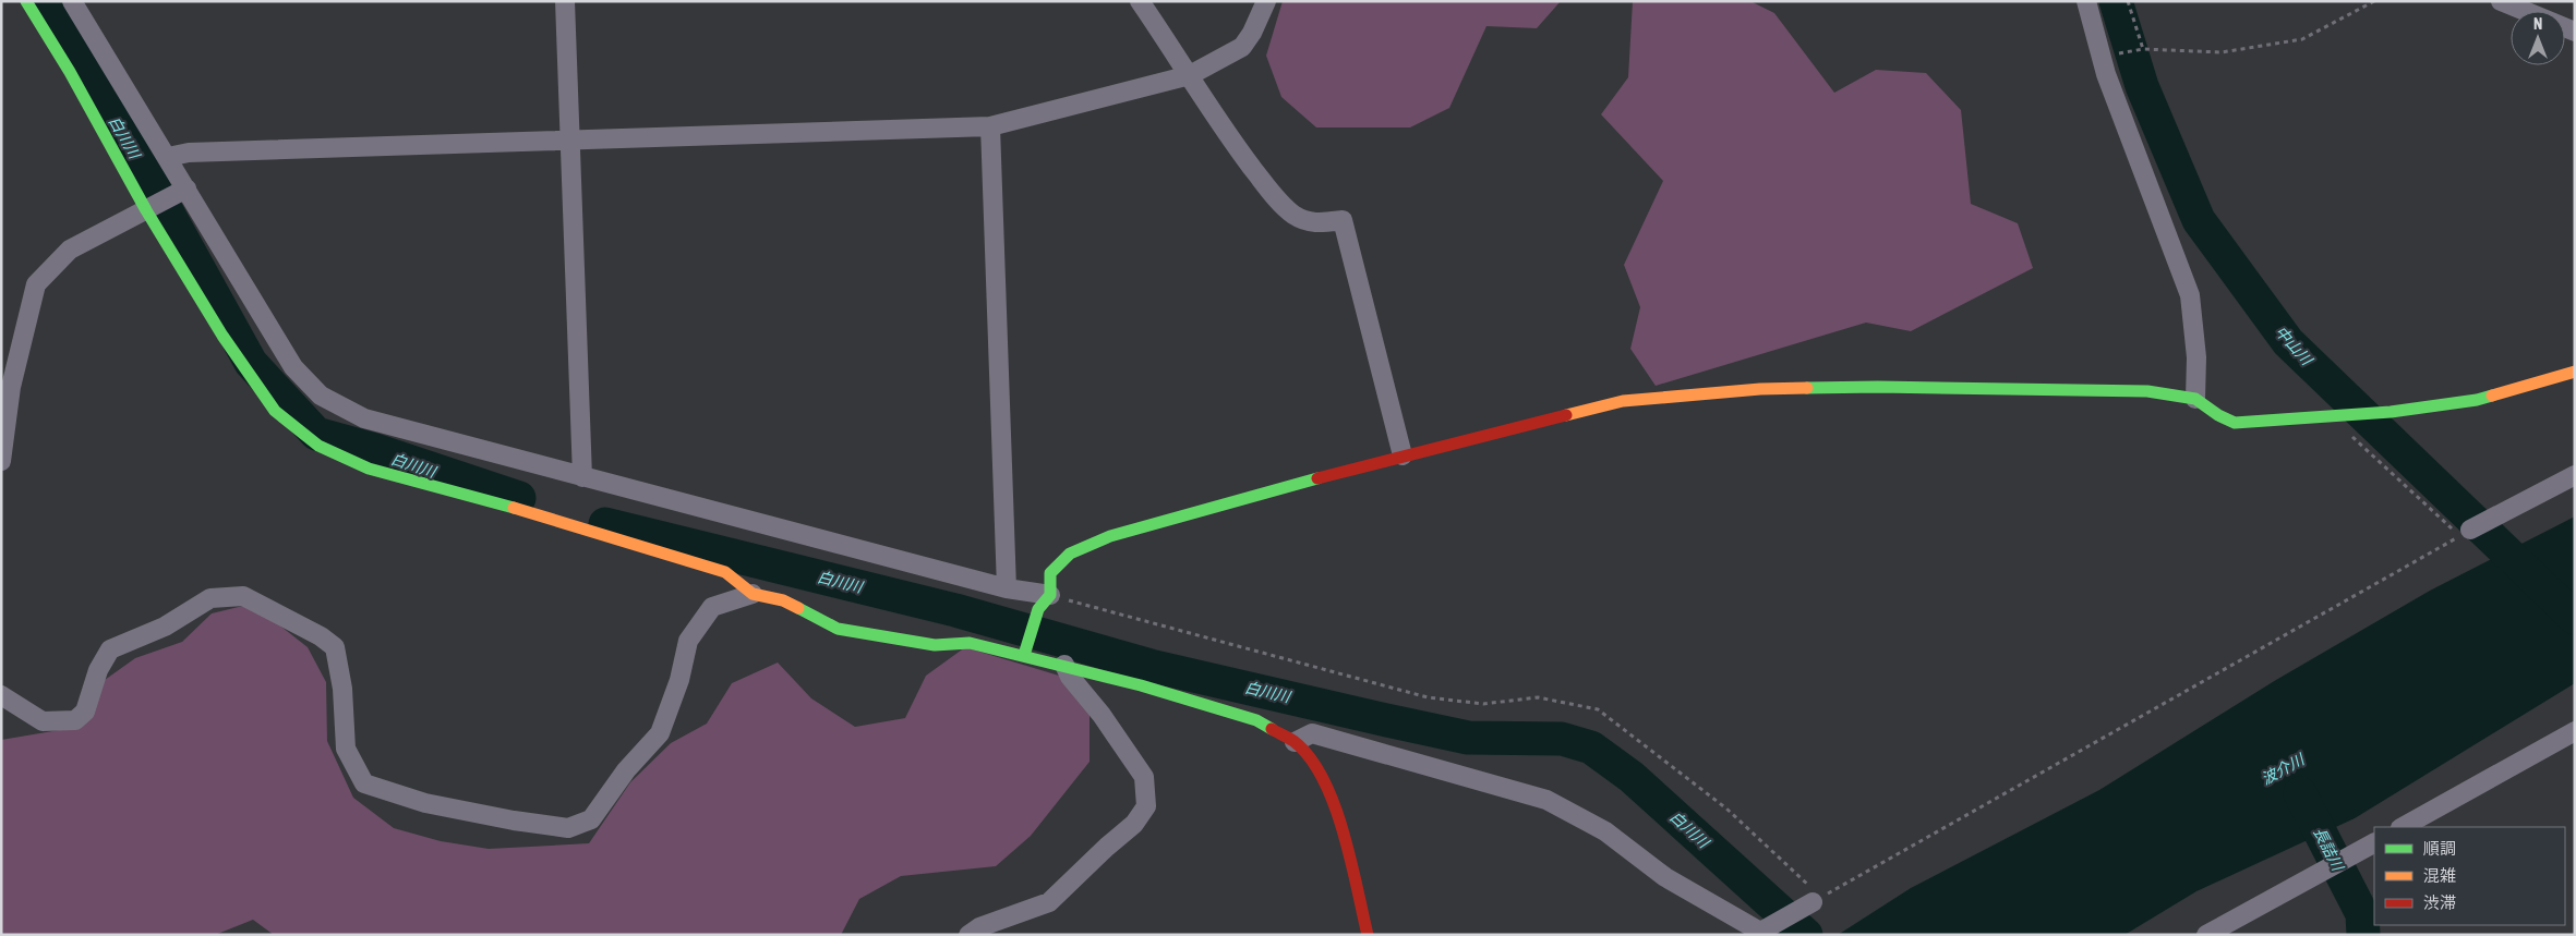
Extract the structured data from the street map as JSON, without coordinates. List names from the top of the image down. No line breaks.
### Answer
{"water":["白川川","中山川","波介川","長詰川"],"legend":["順調","混雑","渋滞"],"north":"top"}
